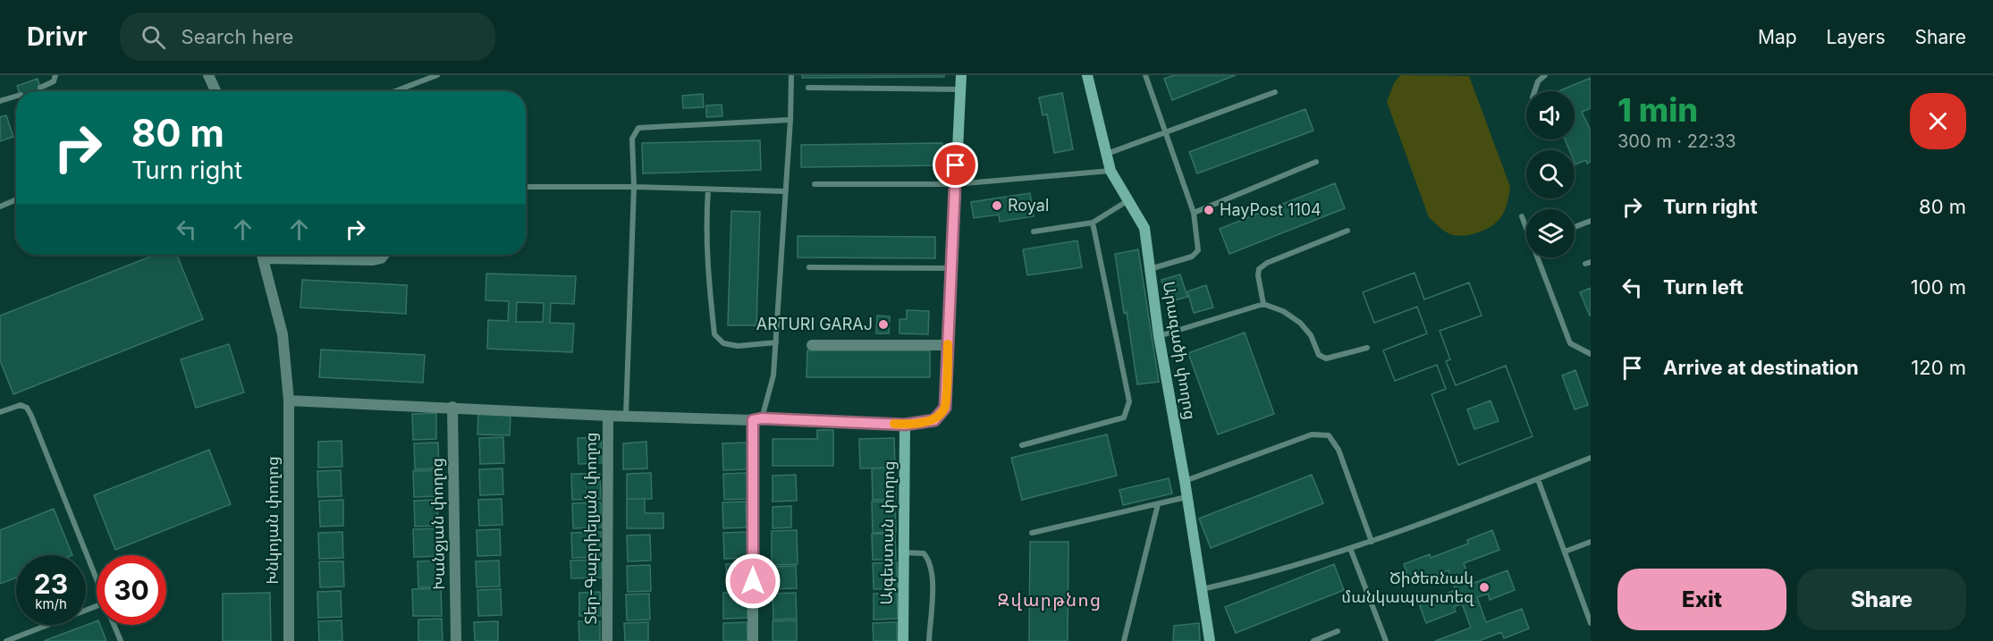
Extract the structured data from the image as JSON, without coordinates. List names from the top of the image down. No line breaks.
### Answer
{"streets":{"street":["Արագածի փողոց","Խնկոյան փողոց","Խանջյան փողոց","Տեր-Գաբրիելյան փողոց","Այգեստան փողոց"]},"districts":["Զվարթնոց"],"places":["Royal","HayPost 1104","ARTURI GARAJ","Ծիծեռնակ մանկապարտեզ"],"page":{"header":"Drivr","search":"Search here","nav":["Map","Layers","Share"],"heading":["1 min","300 m · 22:33"],"turn":["80 m","Turn right"],"list":[{"name":"Turn right","value":"80 m"},{"name":"Turn left","value":"100 m"},{"name":"Arrive at destination","value":"120 m"}],"speed":"23 km/h","limit":"30","buttons":["Exit","Share"]}}
